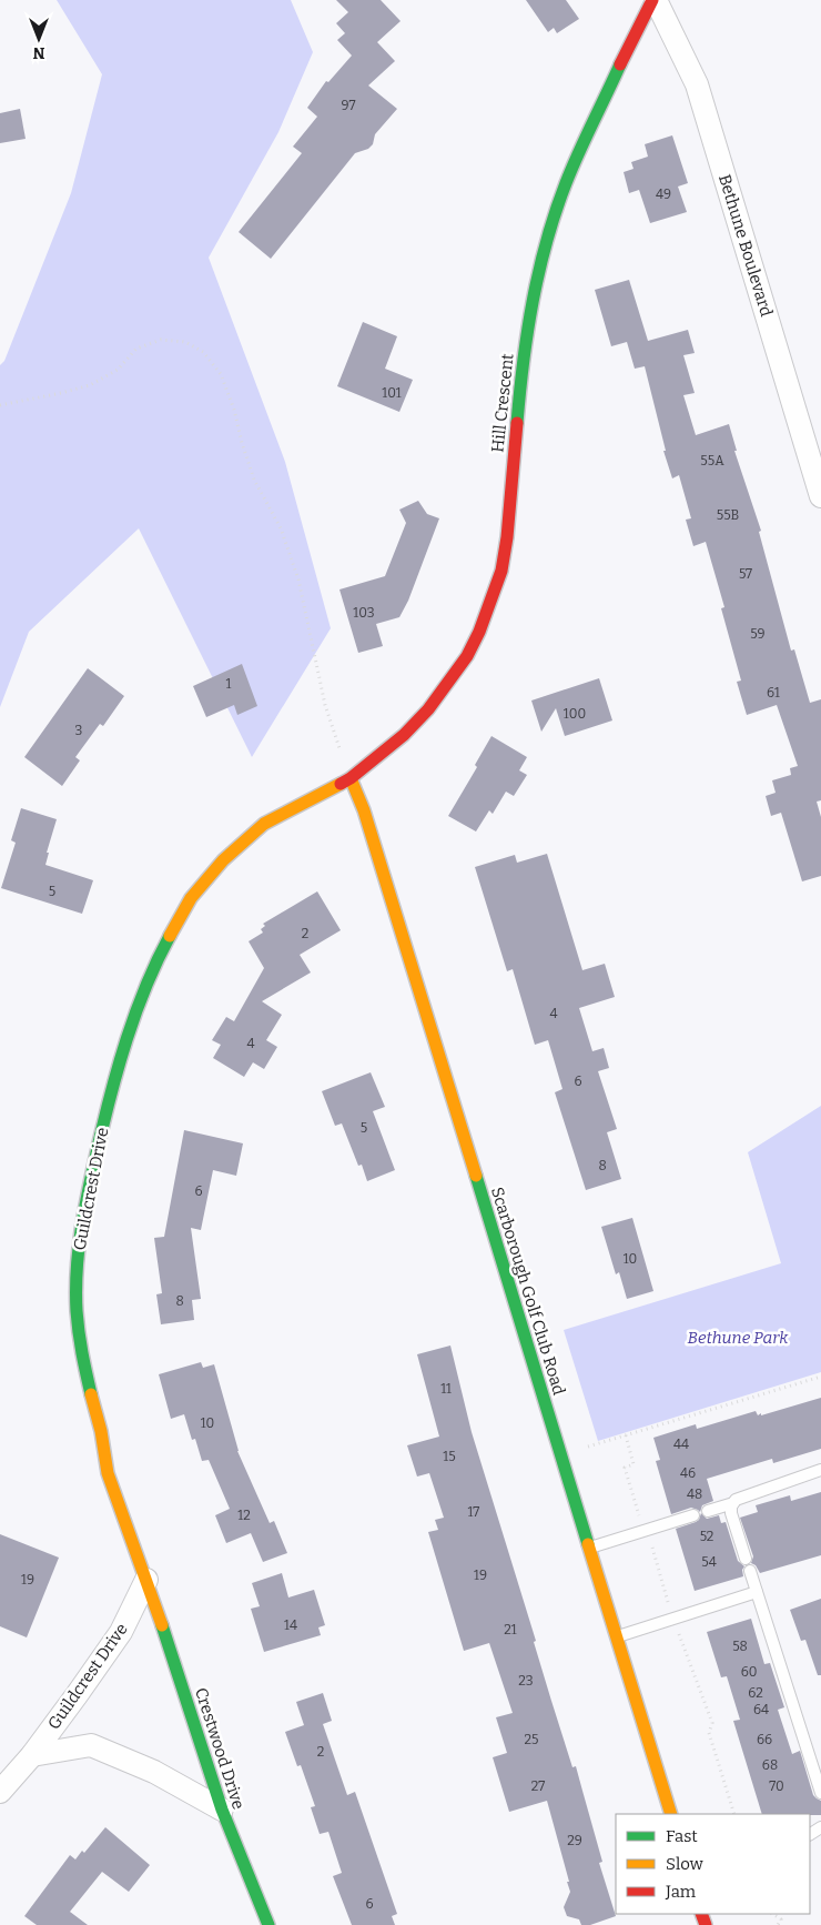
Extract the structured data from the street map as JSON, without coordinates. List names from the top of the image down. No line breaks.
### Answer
{"streets":{"street":["Bethune Boulevard","Hill Crescent","Guildcrest Drive","Scarborough Golf Club Road","Crestwood Drive"]},"crossings":[["Bethune Boulevard","Hill Crescent"],["Hill Crescent","Guildcrest Drive"],["Hill Crescent","Scarborough Golf Club Road"],["Guildcrest Drive","Scarborough Golf Club Road"],["Guildcrest Drive","Crestwood Drive"]],"parks":["Bethune Park"],"house_numbers":["97","49","101","55A","55B","57","103","59","1","61","100","3","5","2","4","4","6","5","8","6","10","8","11","10","44","15","46","48","17","12","52","54","19","19","14","21","58","60","23","62","64","25","66","2","68","27","70","29","6"],"legend":["Fast","Slow","Jam"],"north":"bottom"}
